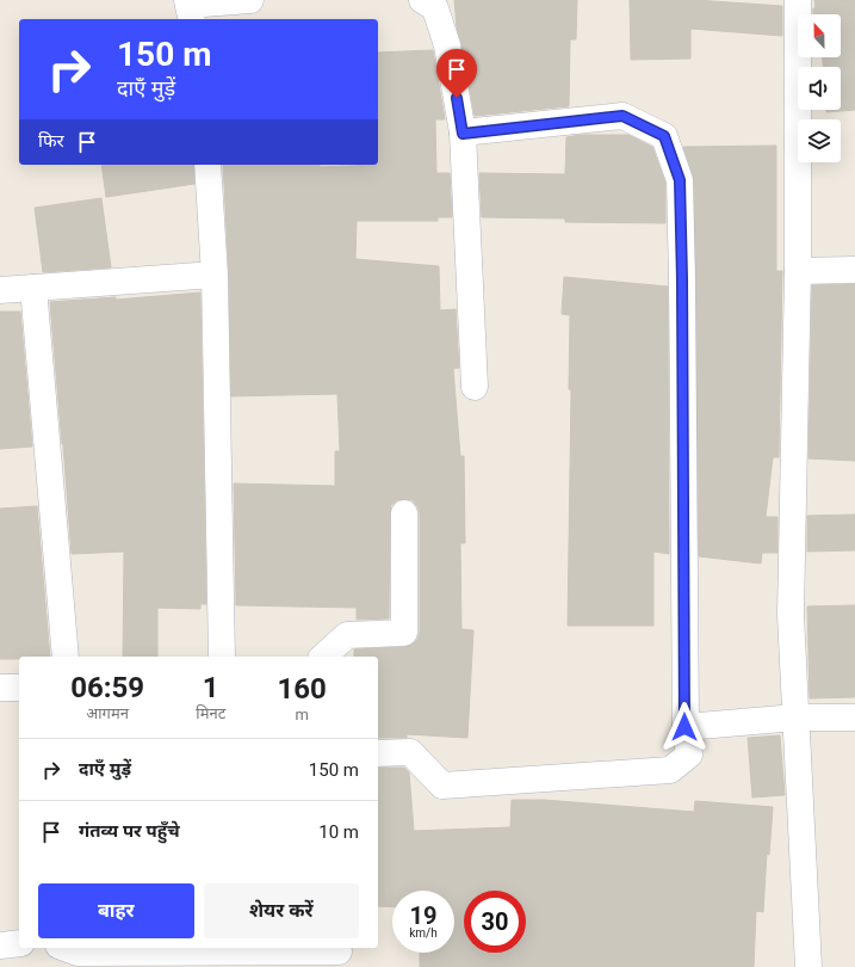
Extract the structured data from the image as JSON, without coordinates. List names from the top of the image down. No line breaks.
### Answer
{"north":"top","page":{"turn":["150 m","दाएँ मुड़ें"],"then":"फिर","eta":["06:59","आगमन","1","मिनट","160","m"],"list":[{"name":"दाएँ मुड़ें","value":"150 m"},{"name":"गंतव्य पर पहुँचे","value":"10 m"}],"buttons":["बाहर","शेयर करें"],"speed":"19 km/h","limit":"30"}}
